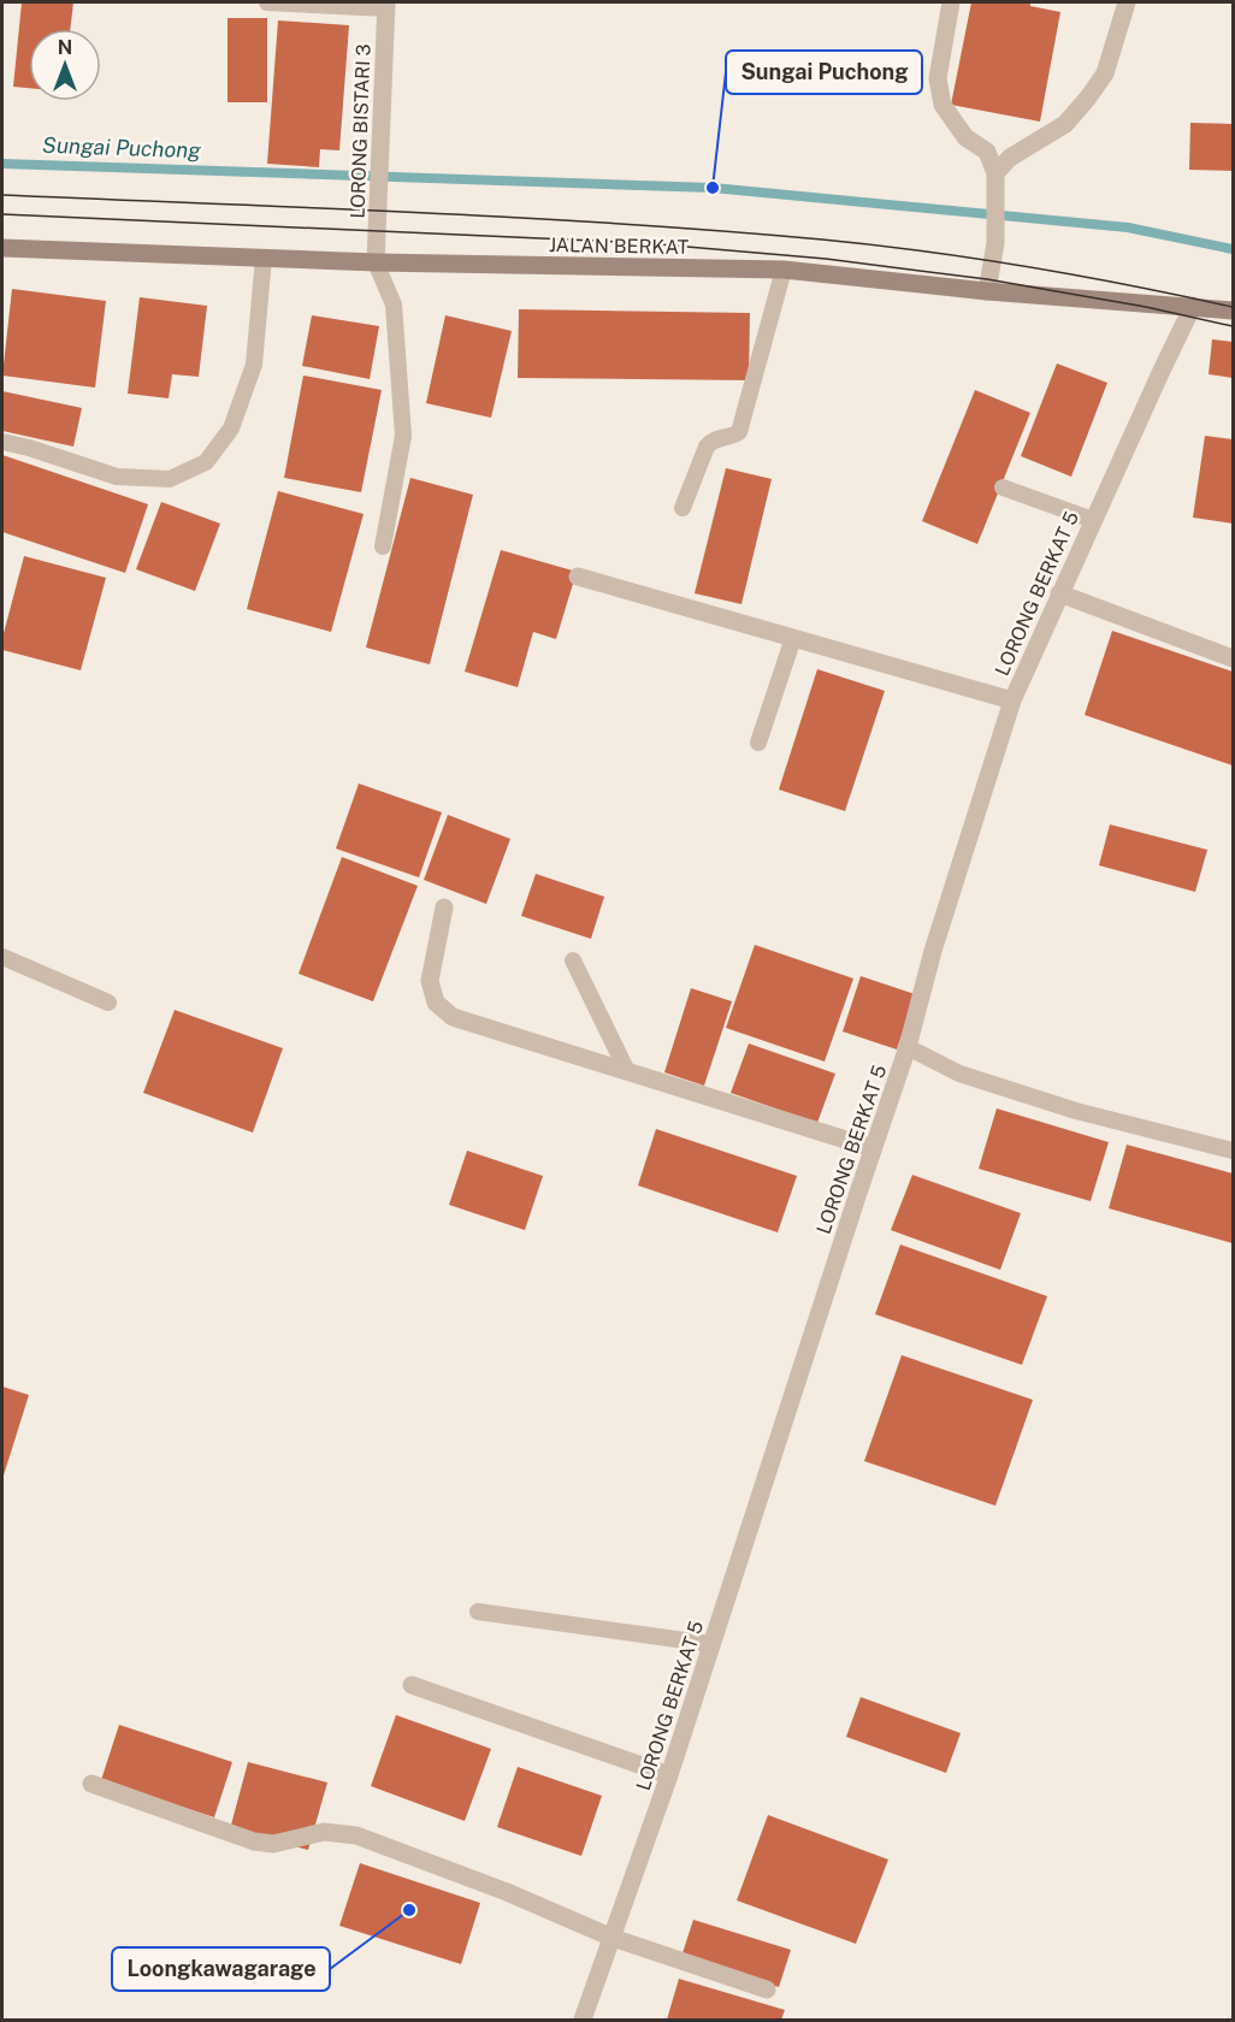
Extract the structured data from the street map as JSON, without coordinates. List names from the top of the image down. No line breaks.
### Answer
{"streets":{"street":["LORONG BISTARI 3","JALAN BERKAT","LORONG BERKAT 5"]},"crossings":[["LORONG BISTARI 3","JALAN BERKAT"],["JALAN BERKAT","LORONG BERKAT 5"]],"water":["Sungai Puchong"],"places":["Sungai Puchong","Loongkawagarage"],"north":"top"}
